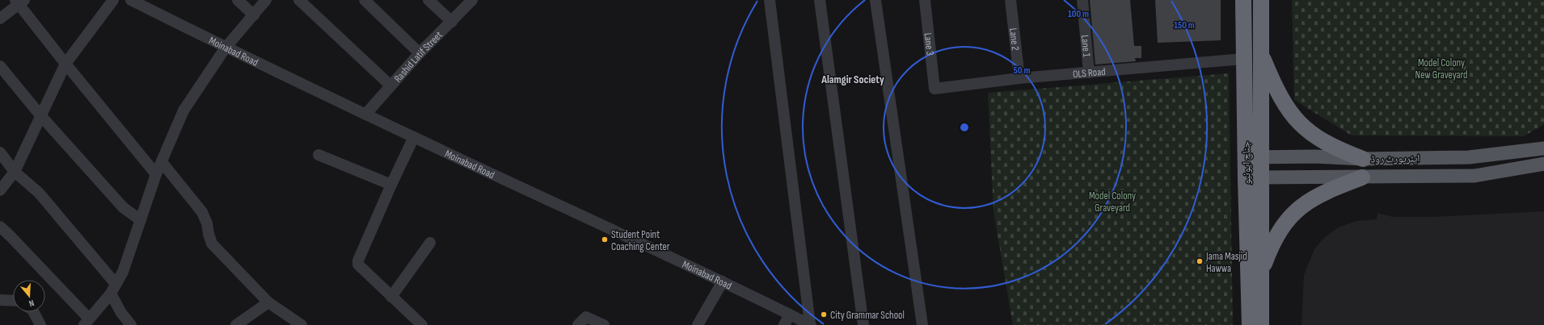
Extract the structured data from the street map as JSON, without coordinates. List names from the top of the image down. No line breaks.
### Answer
{"streets":{"highway":["جناح ایونیو"],"main road":["ایئرپورٹ روڈ"],"street":["Lane 2","Lane 3","Lane 1","Moinabad Road","Rashid Latif Street","OLS Road"]},"crossings":[["Lane 2","OLS Road"],["Lane 3","OLS Road"],["Lane 1","OLS Road"],["Moinabad Road","Rashid Latif Street"],["OLS Road","جناح ایونیو"],["ایئرپورٹ روڈ","جناح ایونیو"]],"districts":["Alamgir Society"],"parks":["Model Colony New Graveyard","Model Colony Graveyard"],"places":["Student Point Coaching Center","Jama Masjid Hawwa","City Grammar School"],"north":"bottom","rings":["100 m","150 m","50 m"]}
